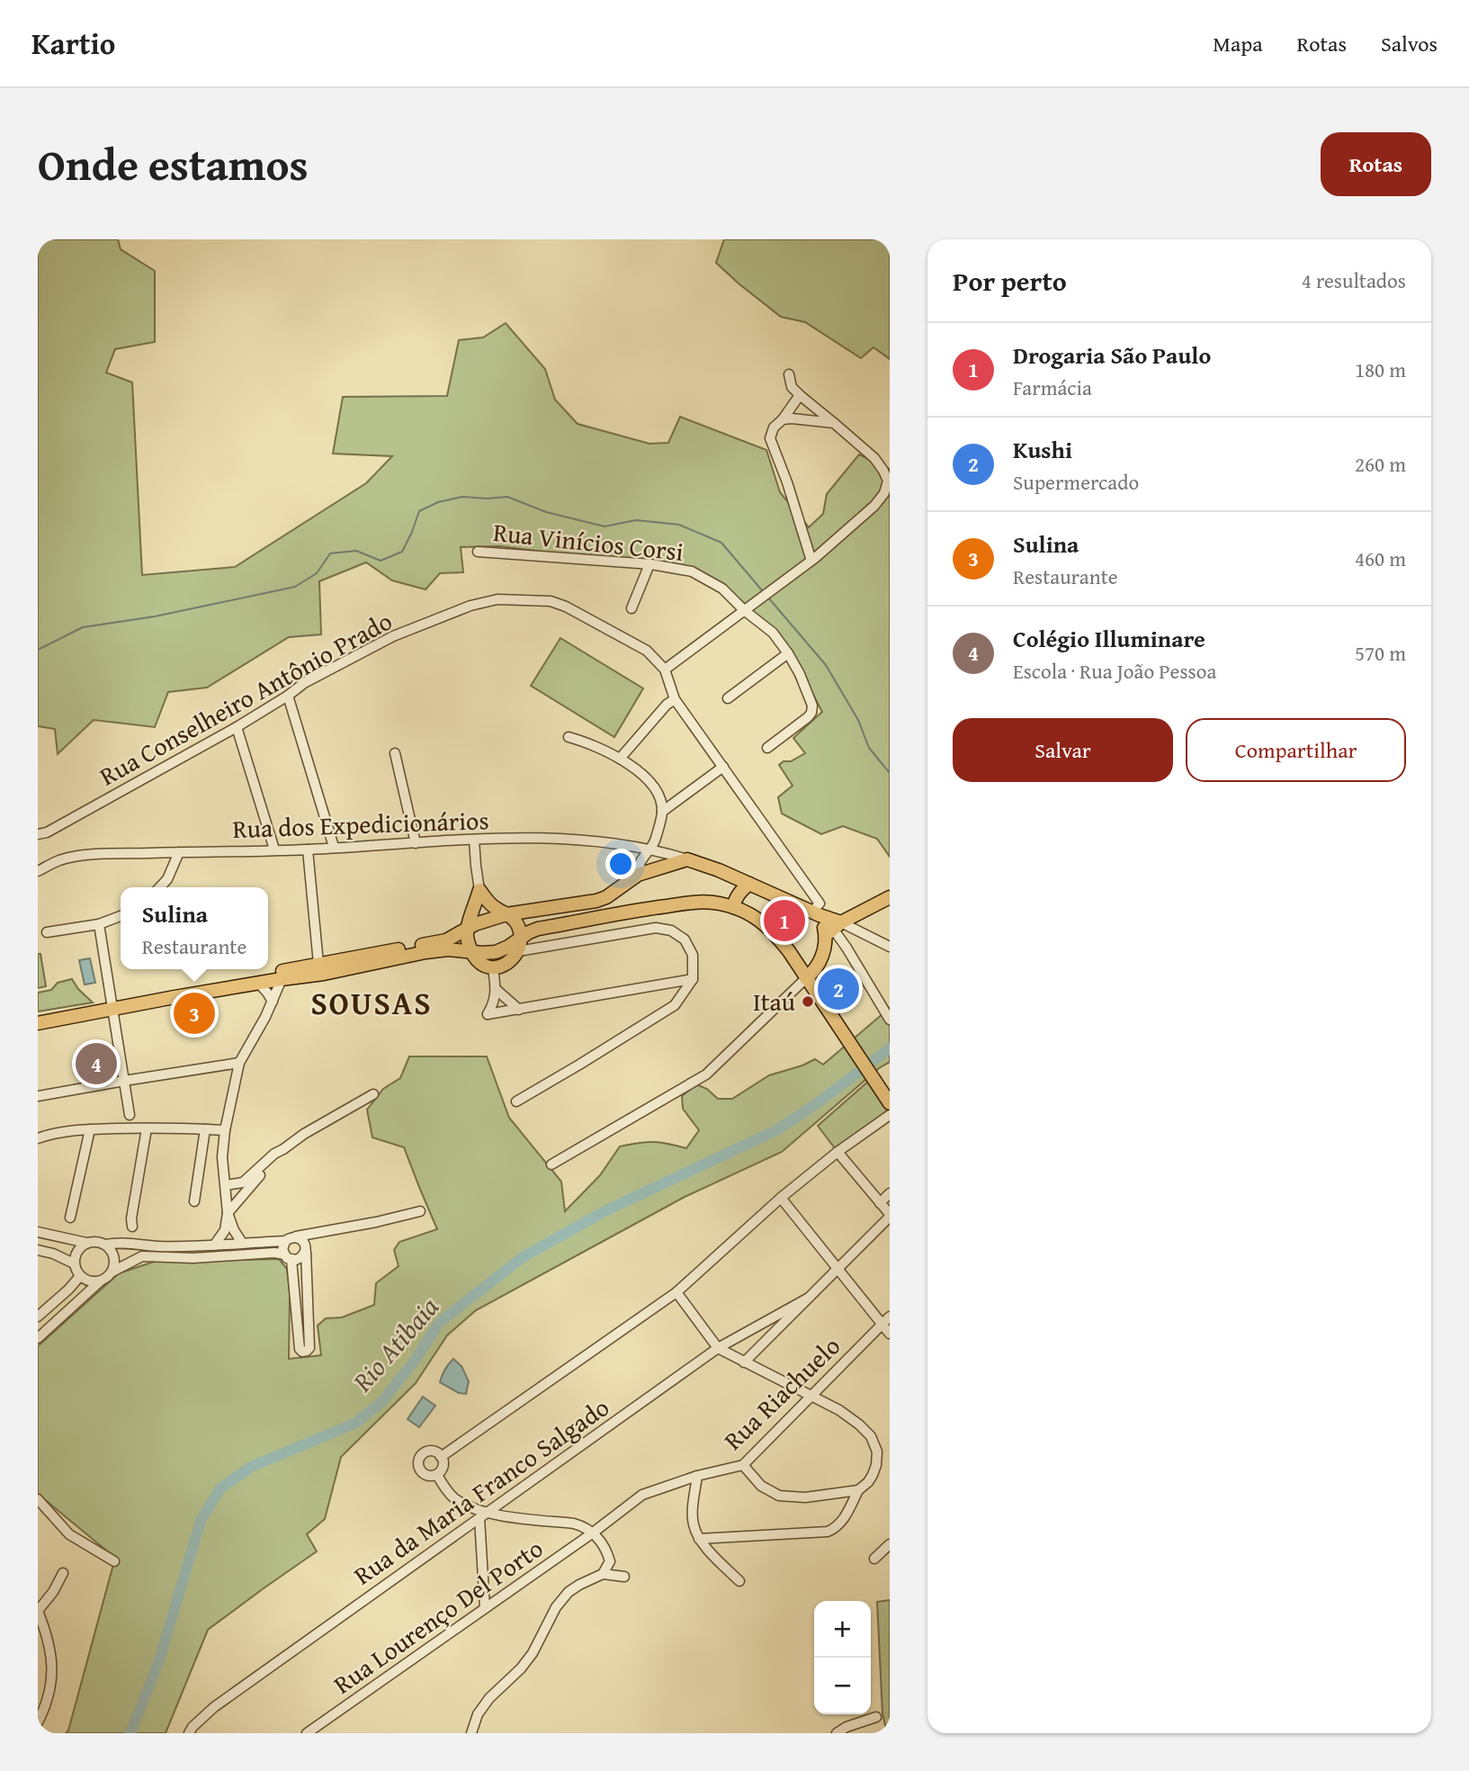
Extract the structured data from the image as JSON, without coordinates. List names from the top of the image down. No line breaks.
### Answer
{"streets":{"street":["Rua Vinícios Corsi","Rua Conselheiro Antônio Prado","Rua dos Expedicionários","Rua Riachuelo","Rua da Maria Franco Salgado","Rua Lourenço Del Porto"]},"crossings":[["Rua Riachuelo","Rua Lourenço Del Porto"]],"districts":["SOUSAS"],"water":["Rio Atibaia"],"places":["Itaú"],"page":{"header":"Kartio","nav":["Mapa","Rotas","Salvos"],"title":"Onde estamos","buttons":["Rotas",["Salvar","Compartilhar"]],"heading":["Por perto","4 resultados"],"list":[{"mark":"1","name":"Drogaria São Paulo","note":"Farmácia","value":"180 m"},{"mark":"2","name":"Kushi","note":"Supermercado","value":"260 m"},{"mark":"3","name":"Sulina","note":"Restaurante","value":"460 m"},{"mark":"4","name":"Colégio Illuminare","note":"Escola · Rua João Pessoa","value":"570 m"}],"popup":["Sulina","Restaurante"],"pins":["1","2","3","4"],"map_buttons":["+","−"]}}
